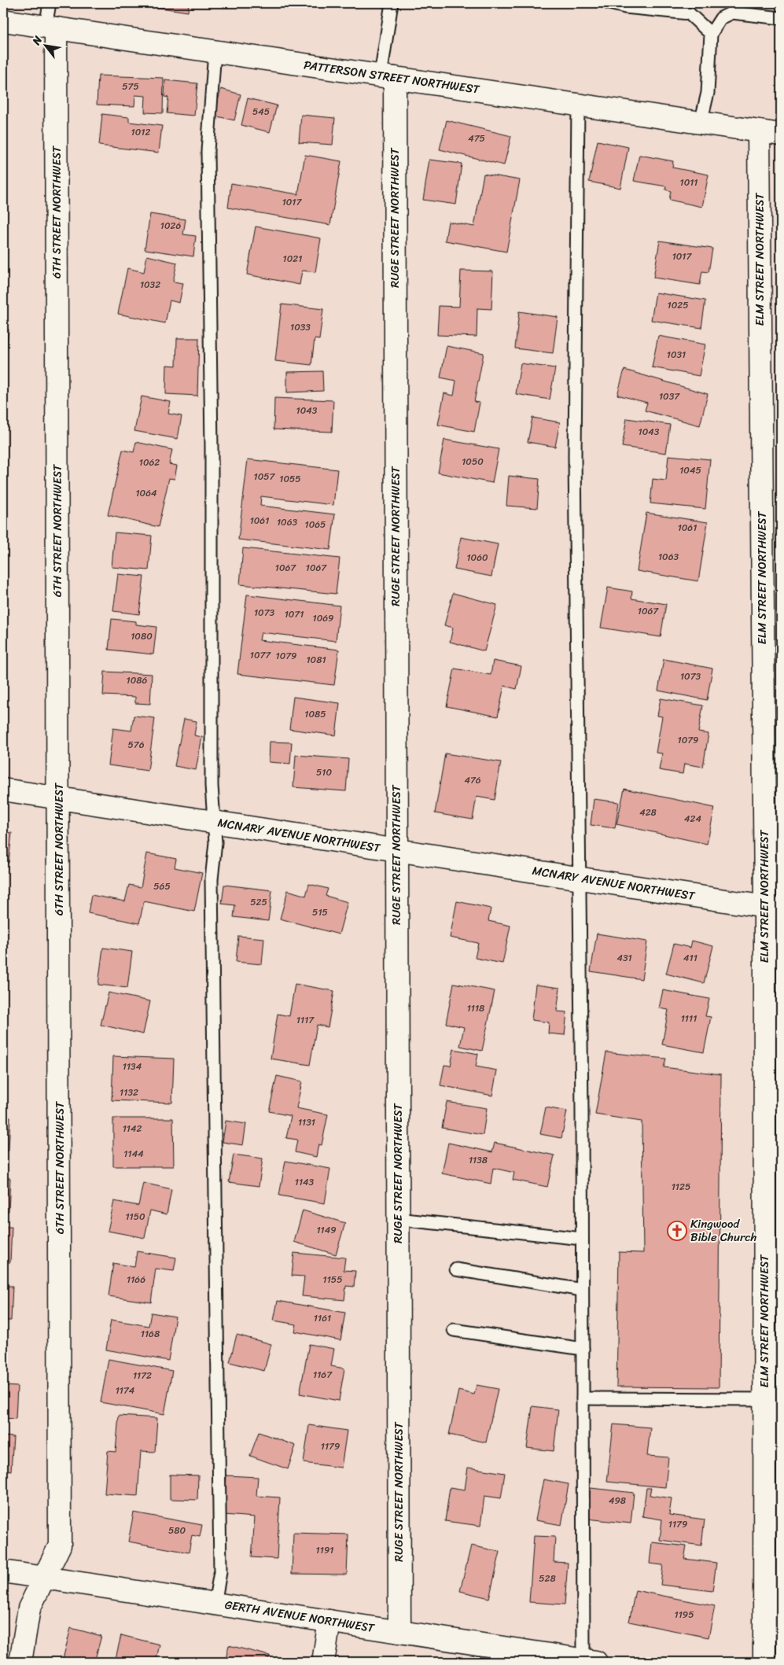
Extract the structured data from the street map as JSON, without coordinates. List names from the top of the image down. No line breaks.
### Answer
{"streets":{"street":["PATTERSON STREET NORTHWEST","6TH STREET NORTHWEST","RUGE STREET NORTHWEST","ELM STREET NORTHWEST","MCNARY AVENUE NORTHWEST","GERTH AVENUE NORTHWEST"]},"crossings":[["PATTERSON STREET NORTHWEST","6TH STREET NORTHWEST"],["PATTERSON STREET NORTHWEST","RUGE STREET NORTHWEST"],["PATTERSON STREET NORTHWEST","ELM STREET NORTHWEST"],["6TH STREET NORTHWEST","MCNARY AVENUE NORTHWEST"],["6TH STREET NORTHWEST","GERTH AVENUE NORTHWEST"],["RUGE STREET NORTHWEST","MCNARY AVENUE NORTHWEST"],["RUGE STREET NORTHWEST","GERTH AVENUE NORTHWEST"],["ELM STREET NORTHWEST","MCNARY AVENUE NORTHWEST"]],"places":{"church":["Kingwood Bible Church"]},"house_numbers":["575","545","1012","475","1011","1017","1026","1017","1021","1032","1025","1033","1031","1037","1043","1043","1050","1062","1045","1057","1055","1064","1061","1063","1065","1061","1063","1060","1067","1067","1067","1073","1071","1069","1080","1077","1079","1081","1073","1086","1085","1079","576","510","476","428","424","565","525","515","431","411","1118","1111","1117","1134","1132","1131","1142","1144","1138","1143","1125","1150","1149","1166","1155","1161","1168","1167","1172","1174","1179","498","1179","580","1191","528","1195"],"north":"top left"}
